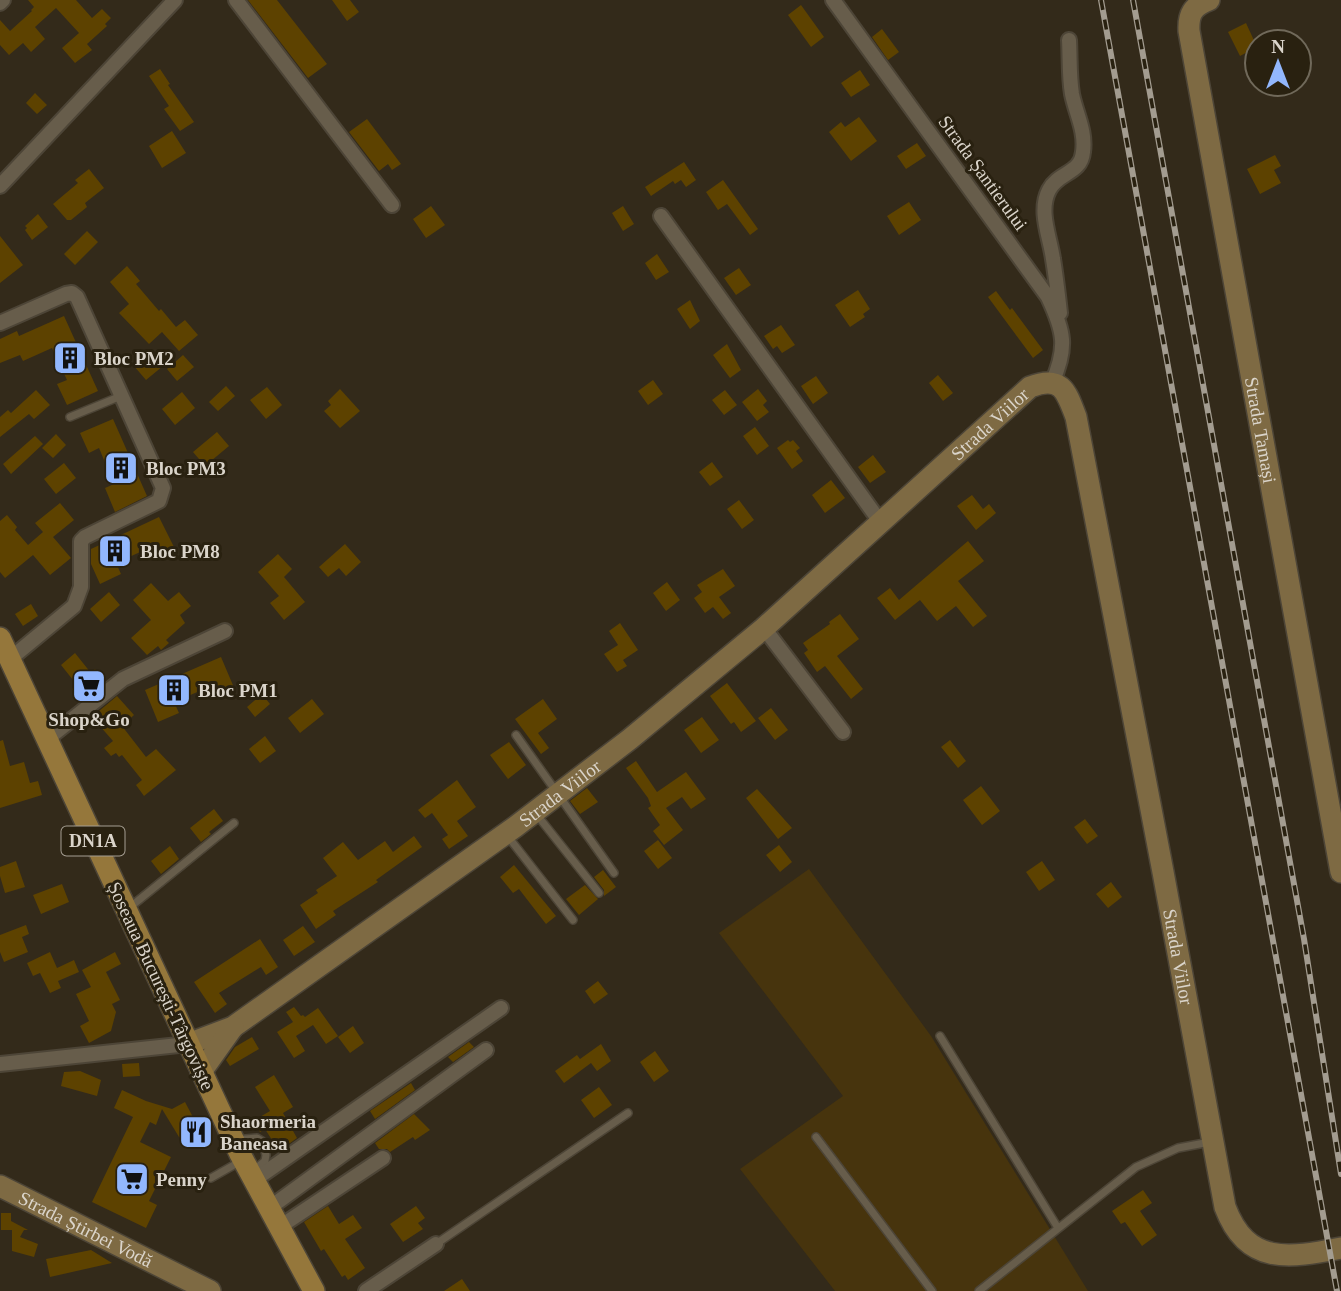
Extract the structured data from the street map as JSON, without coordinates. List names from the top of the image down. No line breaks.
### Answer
{"streets":{"main road":["Strada Viilor","Strada Tamași","DN1A","Șoseaua București-Târgoviște","Strada Știrbei Vodă"],"street":["Strada Șantierului"]},"crossings":[["Strada Viilor","Șoseaua București-Târgoviște"]],"places":{"building":["Bloc PM2","Bloc PM3","Bloc PM8","Bloc PM1"],"supermarket":["Shop&Go","Penny"],"restaurant":["Shaormeria Baneasa"]},"north":"top"}
